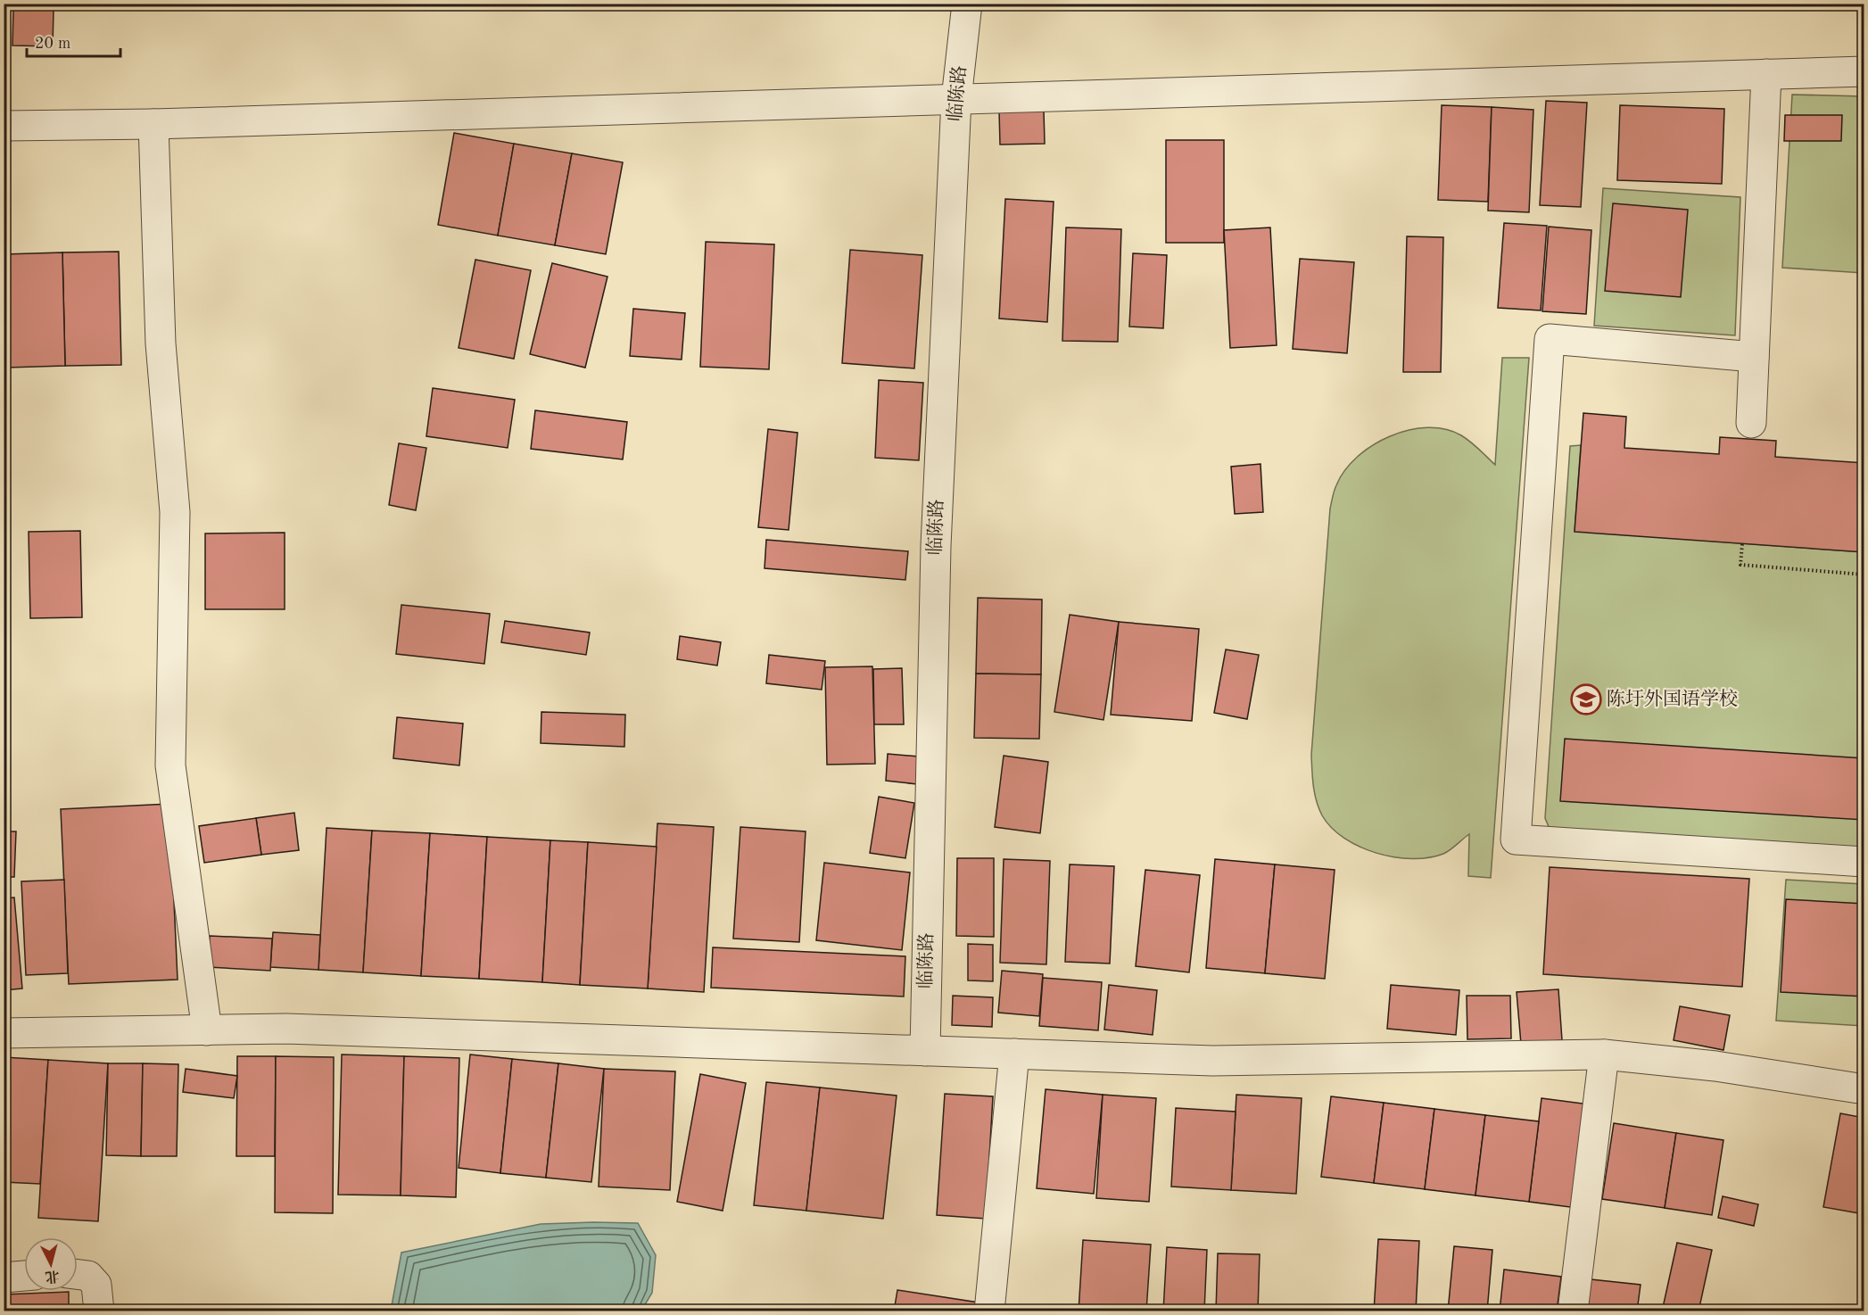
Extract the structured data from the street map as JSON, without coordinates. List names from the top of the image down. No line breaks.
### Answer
{"streets":{"street":["临陈路"]},"places":{"school or university":["陈圩外国语学校"]},"scale_bar":"20 m","north":"bottom"}
